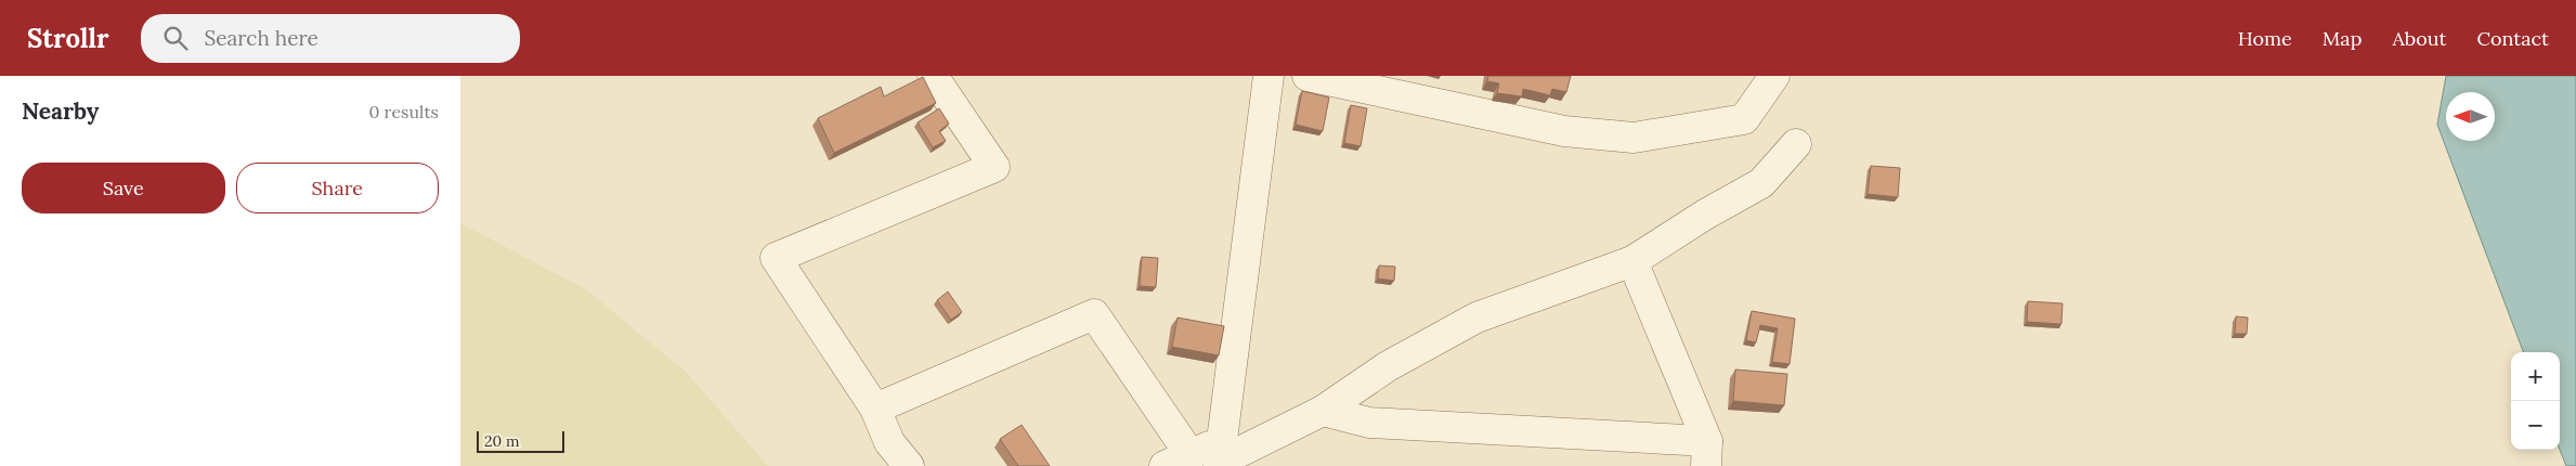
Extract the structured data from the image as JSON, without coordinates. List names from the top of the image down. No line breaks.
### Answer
{"scale_bar":"20 m","north":"left","page":{"header":"Strollr","search":"Search here","nav":["Home","Map","About","Contact"],"heading":["Nearby","0 results"],"buttons":["Save","Share"],"map_buttons":["+","−"],"scale":"20 m"}}
